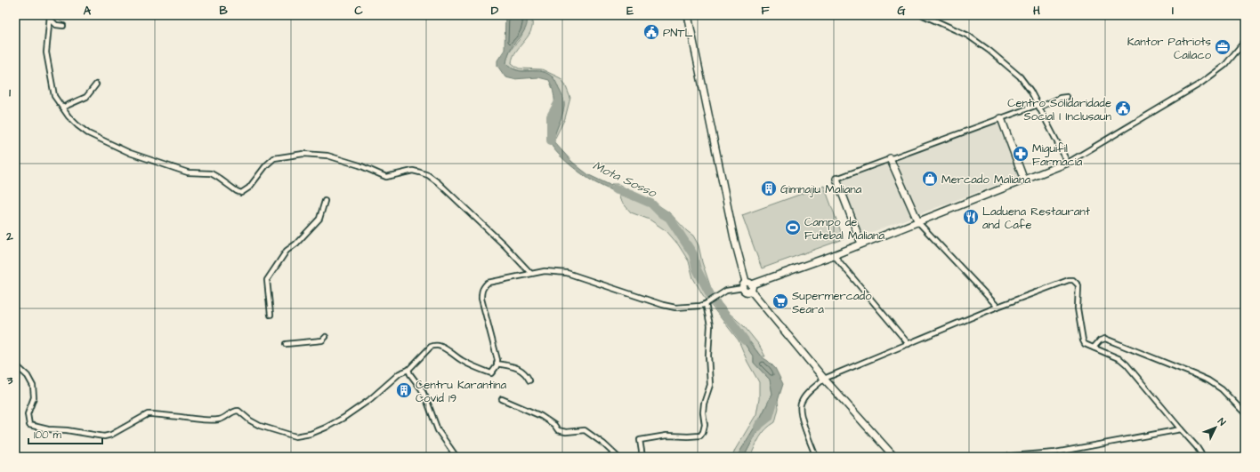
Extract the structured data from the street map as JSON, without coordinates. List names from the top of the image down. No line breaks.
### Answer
{"water":["Mota Sosso"],"places":{"public building":["PNTL","Centro Solidaridade Social I Inclusaun"],"office":["Kantor Patriots Cailaco"],"pharmacy":["Miguifil Farmacia"],"shop":["Mercado Maliana"],"building":["Gimnajiu Maliana","Centru Karantina Covid 19"],"restaurant":["Laduena Restaurant and Cafe"],"sports":["Campo de Futebal Maliana"],"supermarket":["Supermercado Seara"]},"scale_bar":"100 m","north":"top right","grid":{"columns":["A","B","C","D","E","F","G","H","I"],"rows":["1","2","3"]}}
